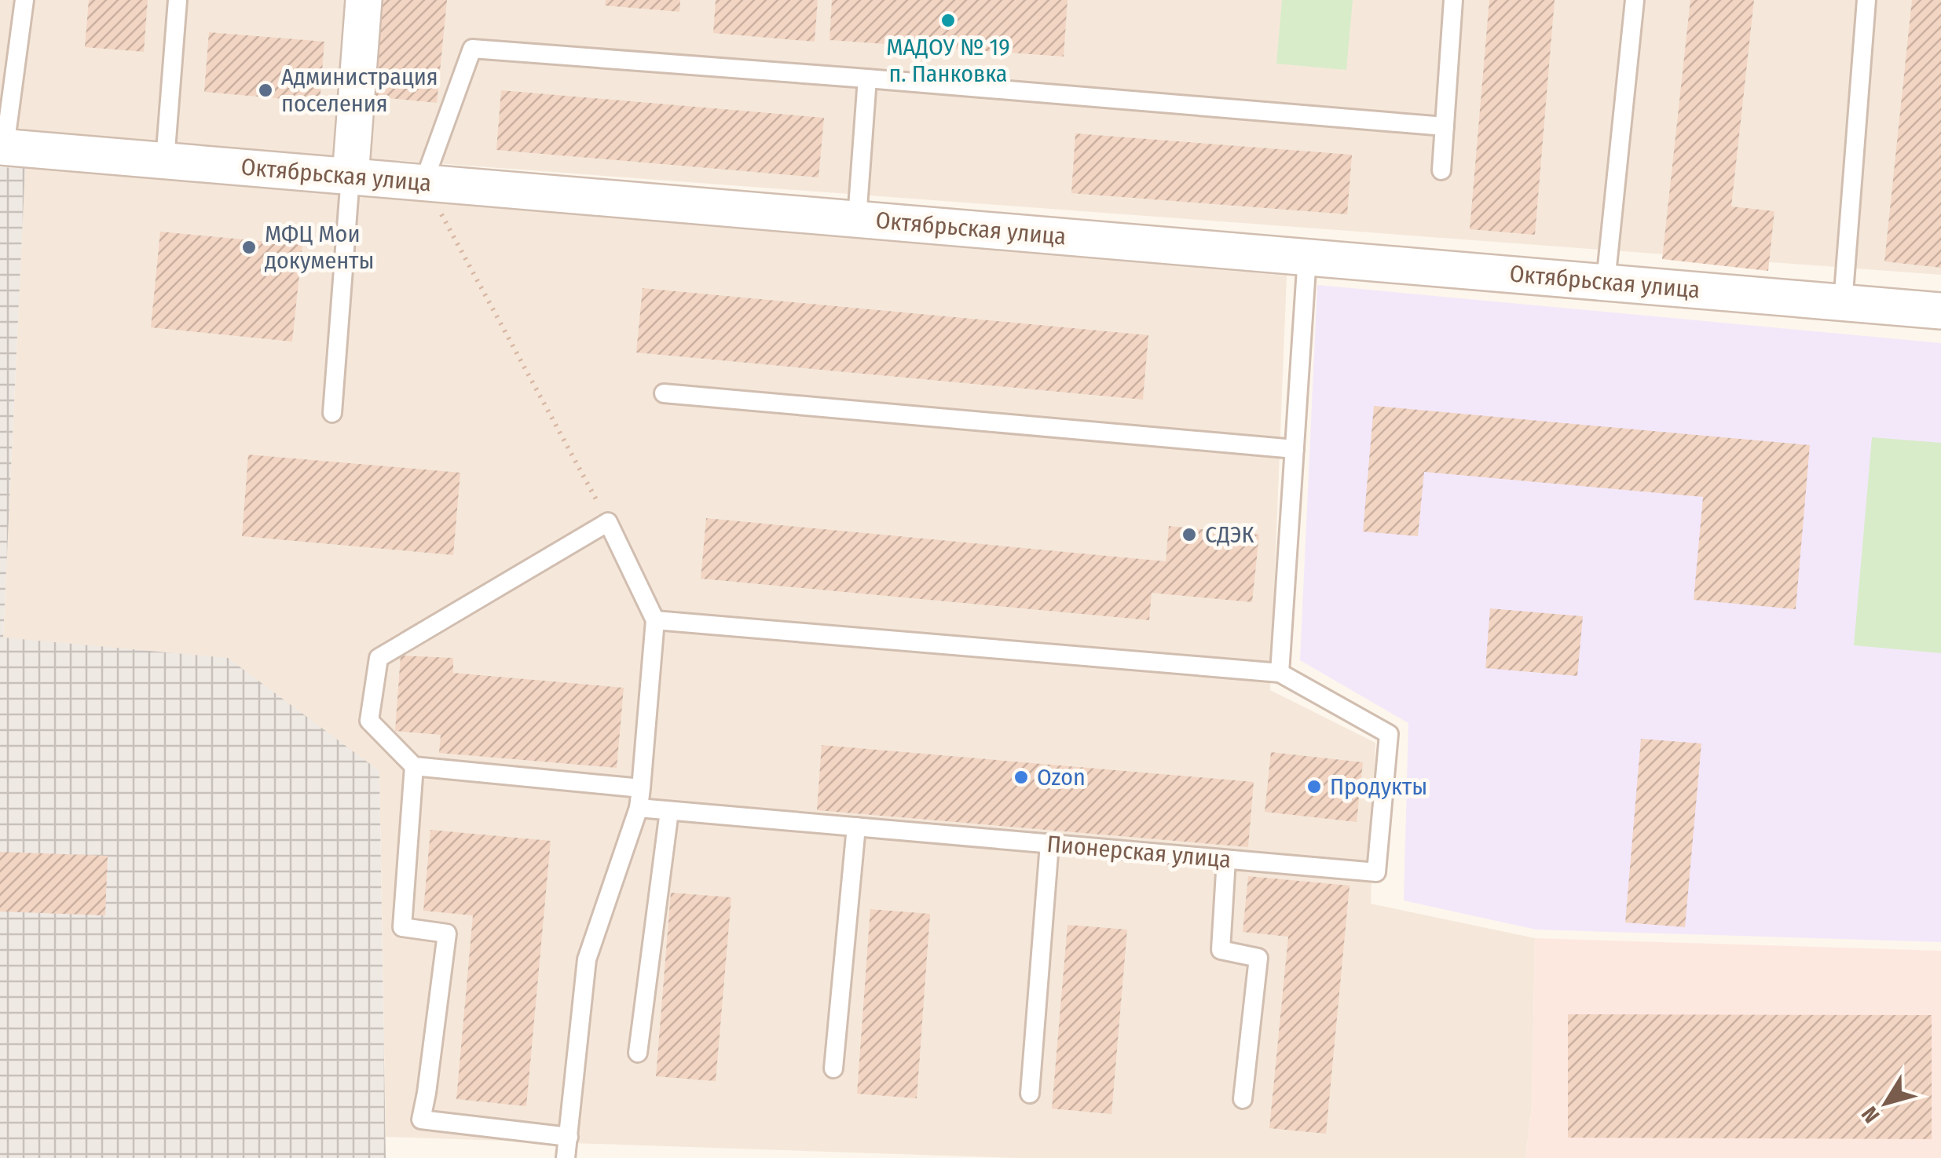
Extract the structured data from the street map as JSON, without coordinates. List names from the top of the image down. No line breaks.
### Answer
{"streets":{"street":["Октябрьская улица"],"lane":["Пионерская улица"]},"places":["МАДОУ № 19 п. Панковка","Администрация поселения","МФЦ Мои документы","СДЭК","Ozon","Продукты"],"north":"bottom left"}
